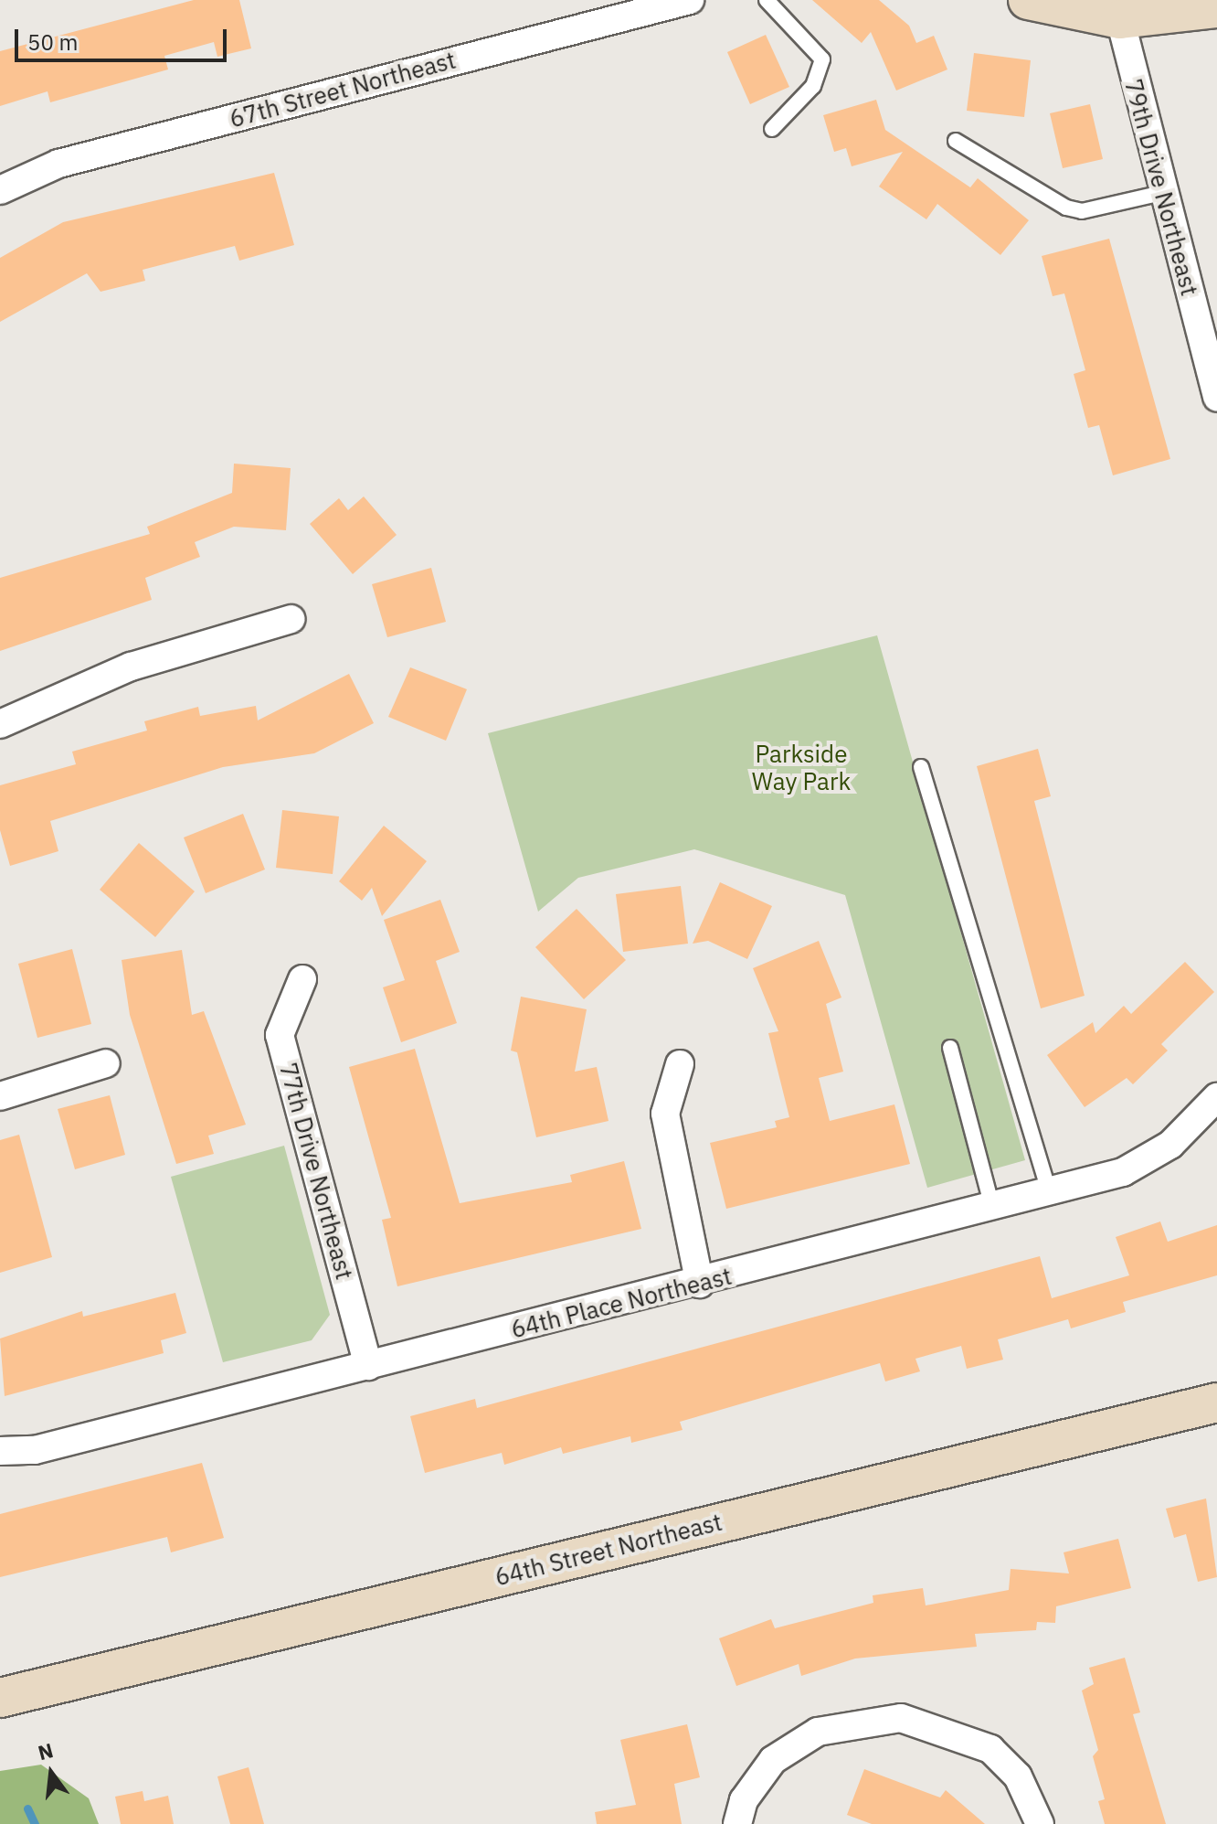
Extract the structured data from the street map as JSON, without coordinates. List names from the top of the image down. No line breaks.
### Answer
{"streets":{"main road":["64th Street Northeast"],"street":["67th Street Northeast","79th Drive Northeast","77th Drive Northeast","64th Place Northeast"]},"crossings":[["77th Drive Northeast","64th Place Northeast"]],"parks":["Parkside Way Park"],"scale_bar":"50 m","north":"top"}
